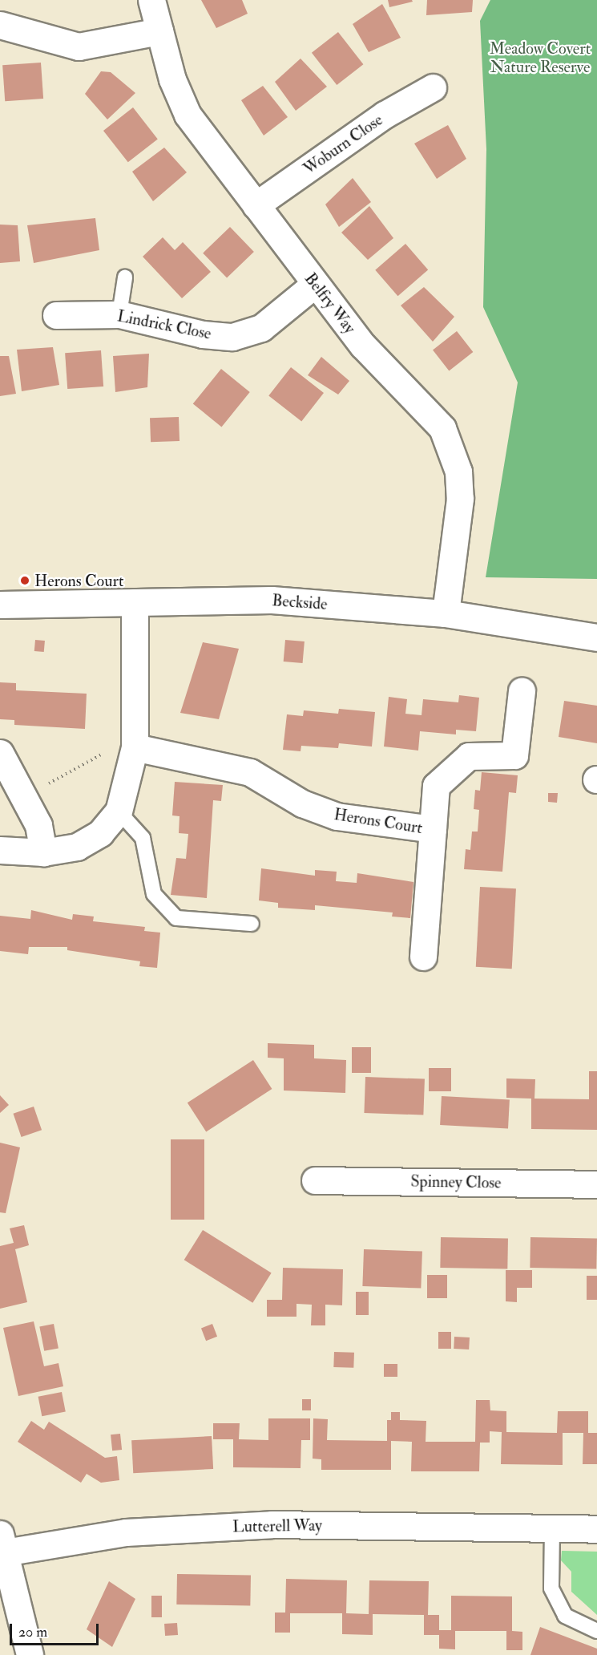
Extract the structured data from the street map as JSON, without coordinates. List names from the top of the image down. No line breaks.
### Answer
{"streets":{"street":["Woburn Close","Belfry Way","Lindrick Close","Beckside","Herons Court","Spinney Close","Lutterell Way"]},"crossings":[["Woburn Close","Belfry Way"],["Belfry Way","Lindrick Close"],["Belfry Way","Beckside"]],"parks":["Meadow Covert Nature Reserve"],"places":["Herons Court"],"scale_bar":"20 m"}
